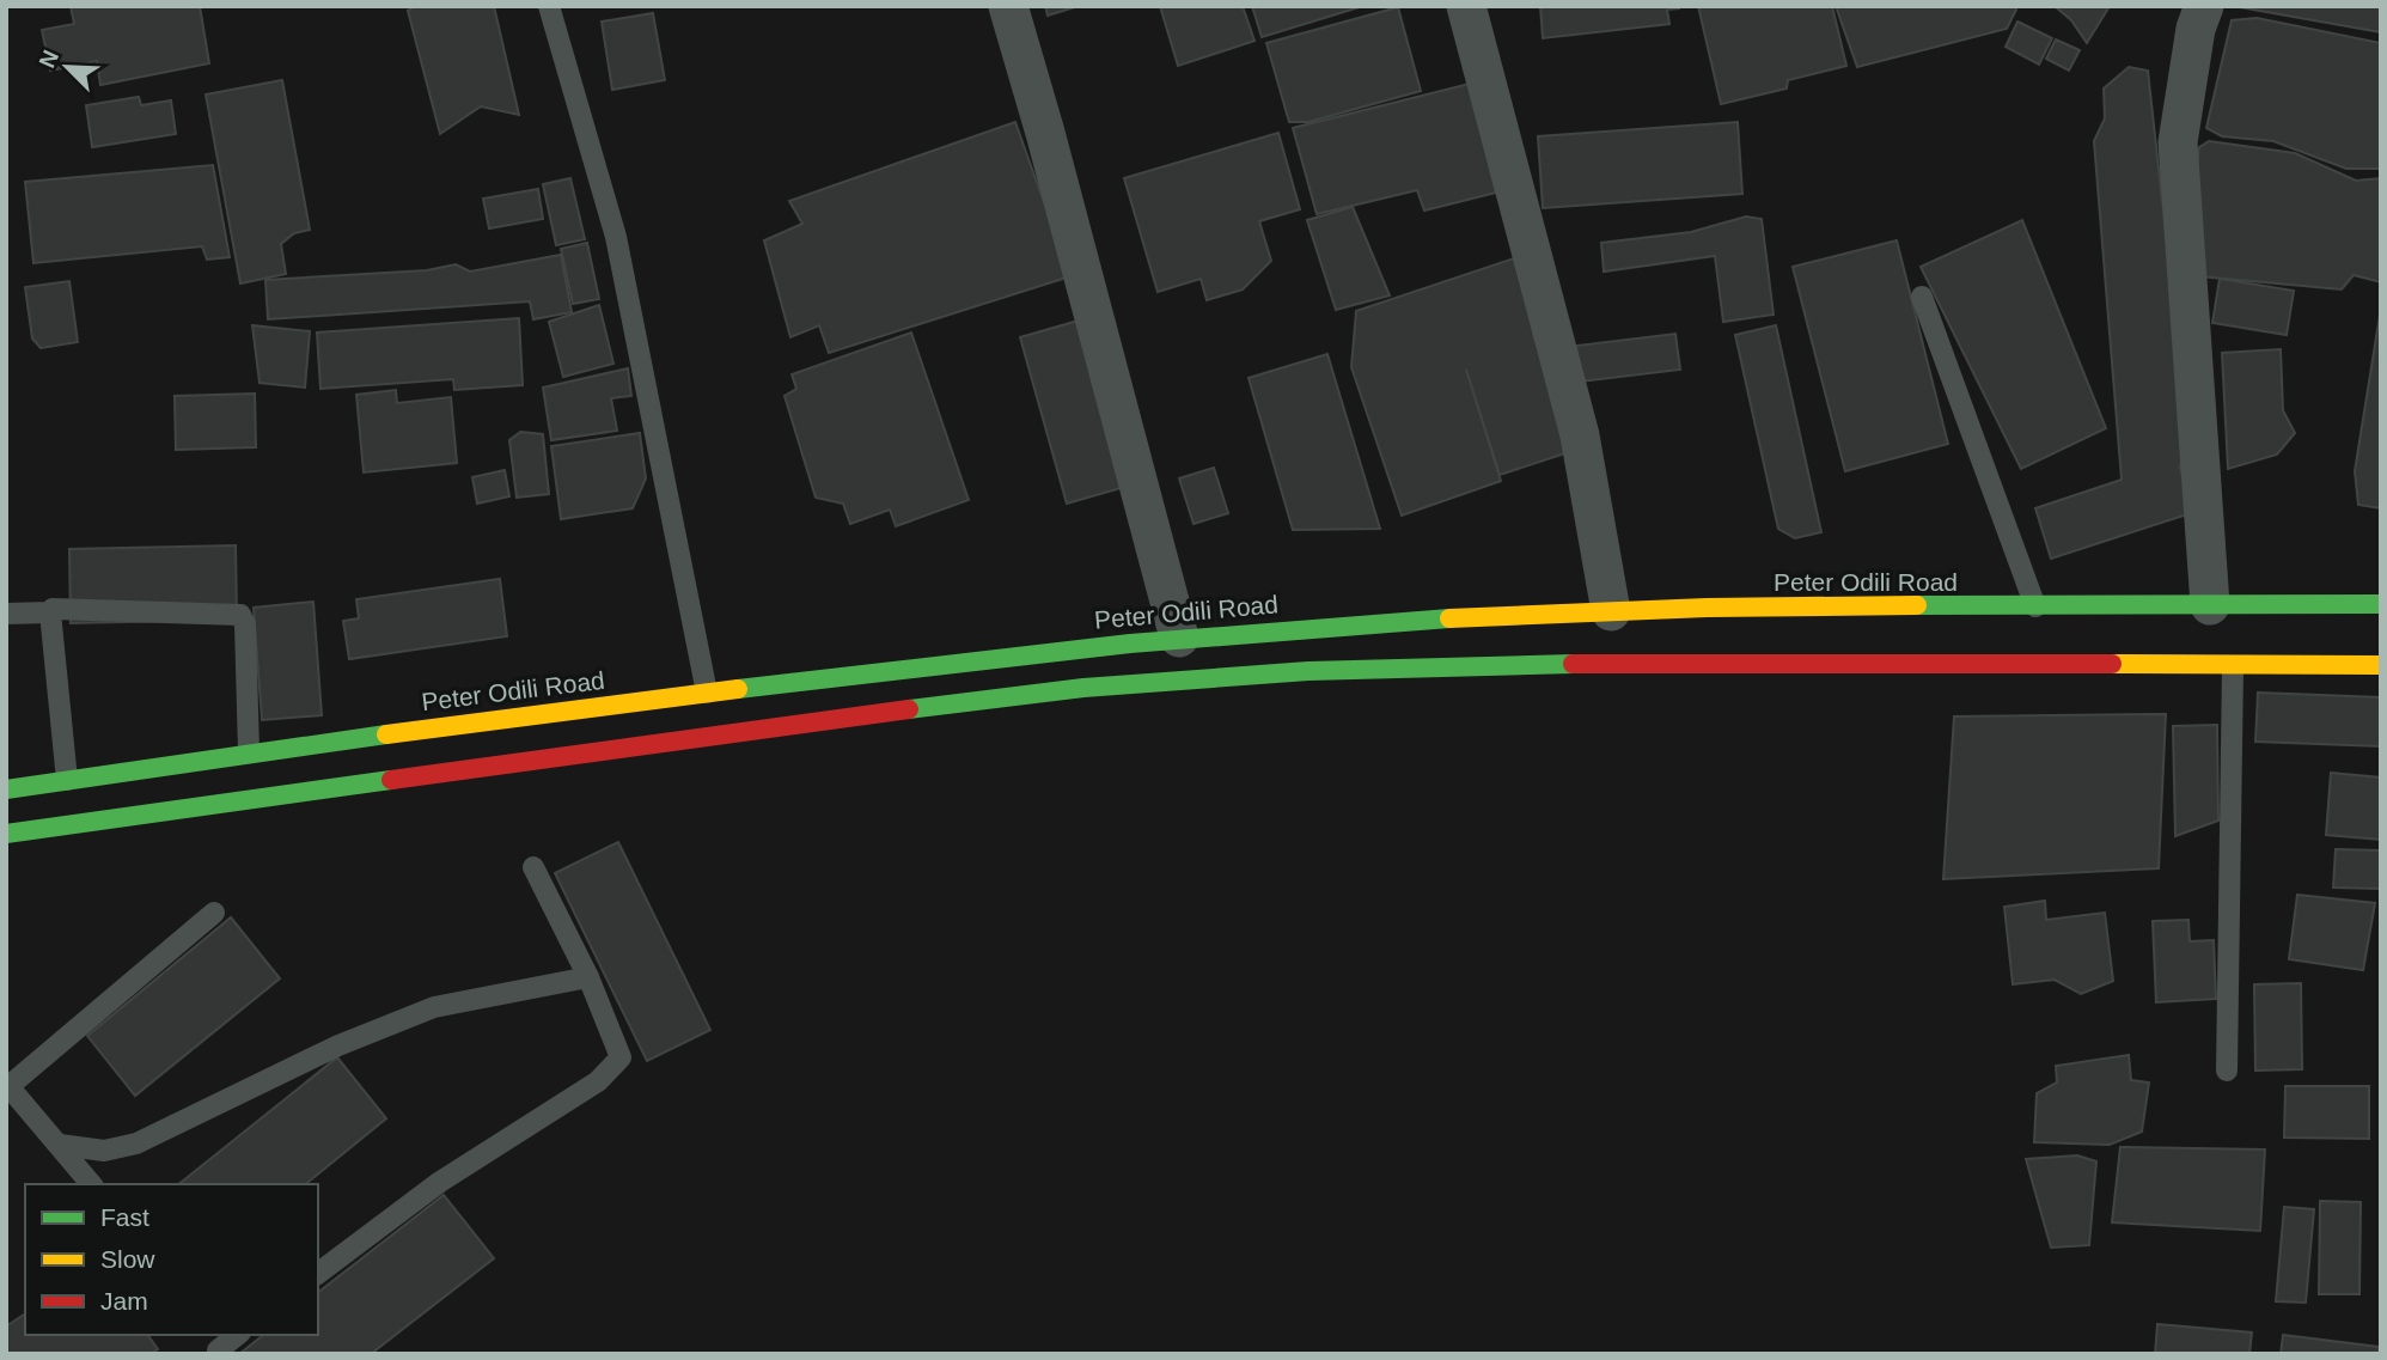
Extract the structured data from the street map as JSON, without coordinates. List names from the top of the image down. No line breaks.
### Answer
{"streets":{"main road":["Peter Odili Road"]},"legend":["Fast","Slow","Jam"],"north":"top left"}
